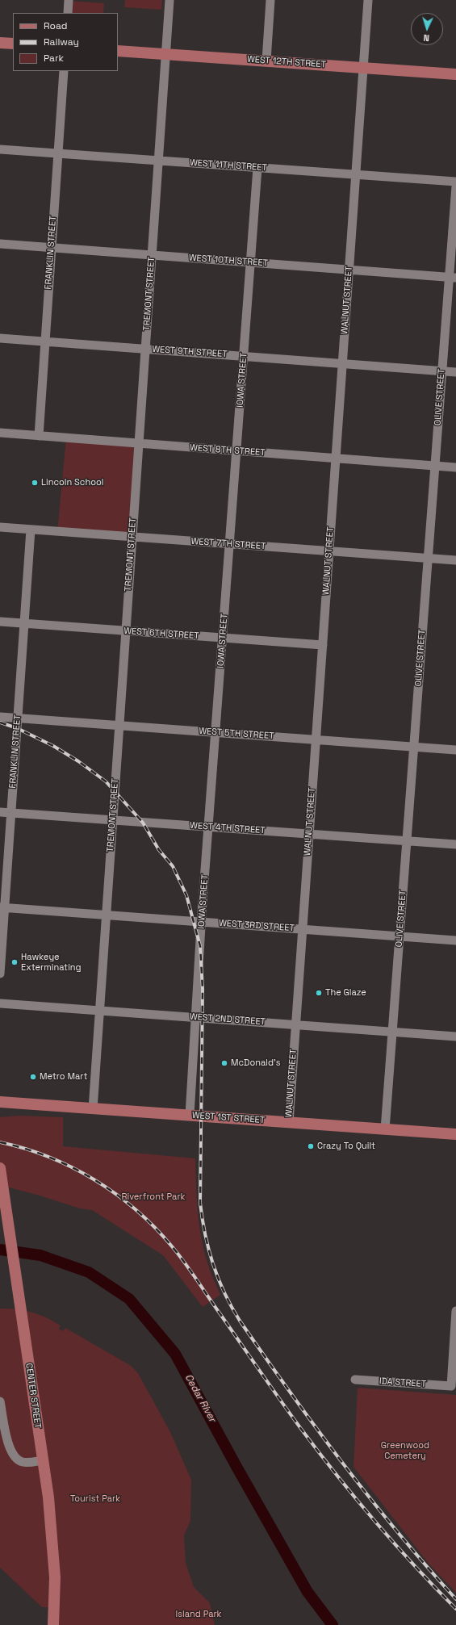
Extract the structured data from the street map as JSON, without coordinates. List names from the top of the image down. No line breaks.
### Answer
{"streets":{"main road":["WEST 12TH STREET","WEST 1ST STREET","CENTER STREET"],"street":["WEST 11TH STREET","FRANKLIN STREET","WEST 10TH STREET","TREMONT STREET","WALNUT STREET","WEST 9TH STREET","IOWA STREET","OLIVE STREET","WEST 8TH STREET","WEST 7TH STREET","WEST 6TH STREET","WEST 5TH STREET","WEST 4TH STREET","WEST 3RD STREET","WEST 2ND STREET","IDA STREET"]},"crossings":[["WEST 12TH STREET","TREMONT STREET"],["WEST 12TH STREET","WALNUT STREET"],["WEST 11TH STREET","FRANKLIN STREET"],["WEST 11TH STREET","TREMONT STREET"],["WEST 11TH STREET","WALNUT STREET"],["WEST 11TH STREET","IOWA STREET"],["FRANKLIN STREET","WEST 10TH STREET"],["FRANKLIN STREET","WEST 9TH STREET"],["FRANKLIN STREET","WEST 8TH STREET"],["FRANKLIN STREET","WEST 7TH STREET"],["FRANKLIN STREET","WEST 6TH STREET"],["FRANKLIN STREET","WEST 5TH STREET"],["FRANKLIN STREET","WEST 4TH STREET"],["FRANKLIN STREET","WEST 3RD STREET"],["WEST 10TH STREET","TREMONT STREET"],["WEST 10TH STREET","WALNUT STREET"],["WEST 10TH STREET","IOWA STREET"],["WEST 10TH STREET","OLIVE STREET"],["TREMONT STREET","WEST 9TH STREET"],["TREMONT STREET","WEST 8TH STREET"],["TREMONT STREET","WEST 7TH STREET"],["TREMONT STREET","WEST 6TH STREET"],["TREMONT STREET","WEST 5TH STREET"],["TREMONT STREET","WEST 4TH STREET"],["TREMONT STREET","WEST 3RD STREET"],["TREMONT STREET","WEST 2ND STREET"],["TREMONT STREET","WEST 1ST STREET"],["WALNUT STREET","WEST 9TH STREET"],["WALNUT STREET","WEST 8TH STREET"],["WALNUT STREET","WEST 7TH STREET"],["WALNUT STREET","WEST 6TH STREET"],["WALNUT STREET","WEST 5TH STREET"],["WALNUT STREET","WEST 4TH STREET"],["WALNUT STREET","WEST 3RD STREET"],["WALNUT STREET","WEST 2ND STREET"],["WALNUT STREET","WEST 1ST STREET"],["WEST 9TH STREET","IOWA STREET"],["WEST 9TH STREET","OLIVE STREET"],["IOWA STREET","WEST 8TH STREET"],["IOWA STREET","WEST 7TH STREET"],["IOWA STREET","WEST 6TH STREET"],["IOWA STREET","WEST 5TH STREET"],["IOWA STREET","WEST 4TH STREET"],["IOWA STREET","WEST 3RD STREET"],["IOWA STREET","WEST 2ND STREET"],["IOWA STREET","WEST 1ST STREET"],["OLIVE STREET","WEST 8TH STREET"],["OLIVE STREET","WEST 7TH STREET"],["OLIVE STREET","WEST 5TH STREET"],["OLIVE STREET","WEST 4TH STREET"],["OLIVE STREET","WEST 3RD STREET"],["OLIVE STREET","WEST 2ND STREET"],["OLIVE STREET","WEST 1ST STREET"]],"water":["Cedar River"],"parks":["Riverfront Park","Greenwood Cemetery","Tourist Park","Island Park"],"places":["Lincoln School","Hawkeye Exterminating","The Glaze","McDonald's","Metro Mart","Crazy To Quilt"],"legend":["Road","Railway","Park"],"north":"bottom"}
